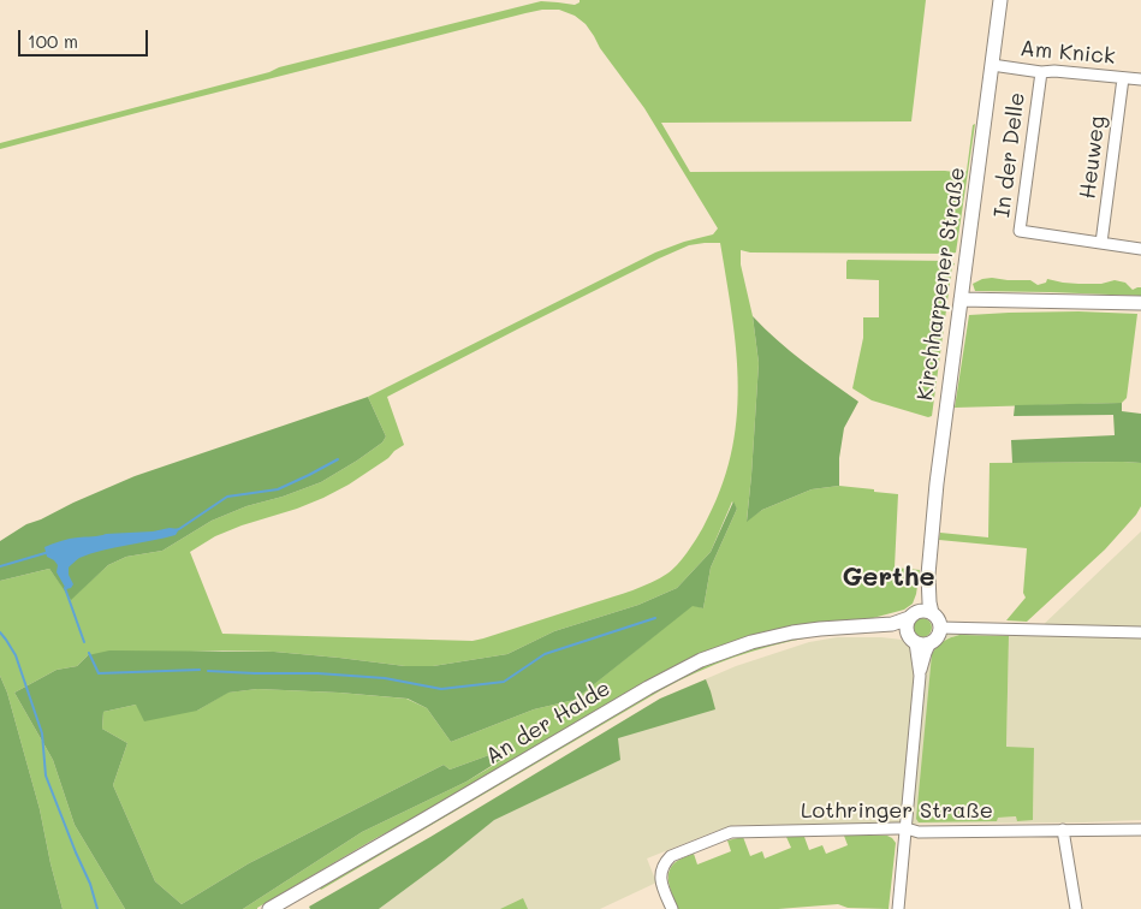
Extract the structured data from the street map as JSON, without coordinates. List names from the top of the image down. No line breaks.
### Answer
{"streets":{"street":["Am Knick","In der Delle","Heuweg","Kirchharpener Straße","An der Halde","Lothringer Straße"]},"crossings":[["Am Knick","In der Delle"],["Am Knick","Heuweg"],["Am Knick","Kirchharpener Straße"],["In der Delle","Heuweg"],["Kirchharpener Straße","An der Halde"]],"districts":["Gerthe"],"scale_bar":"100 m"}
